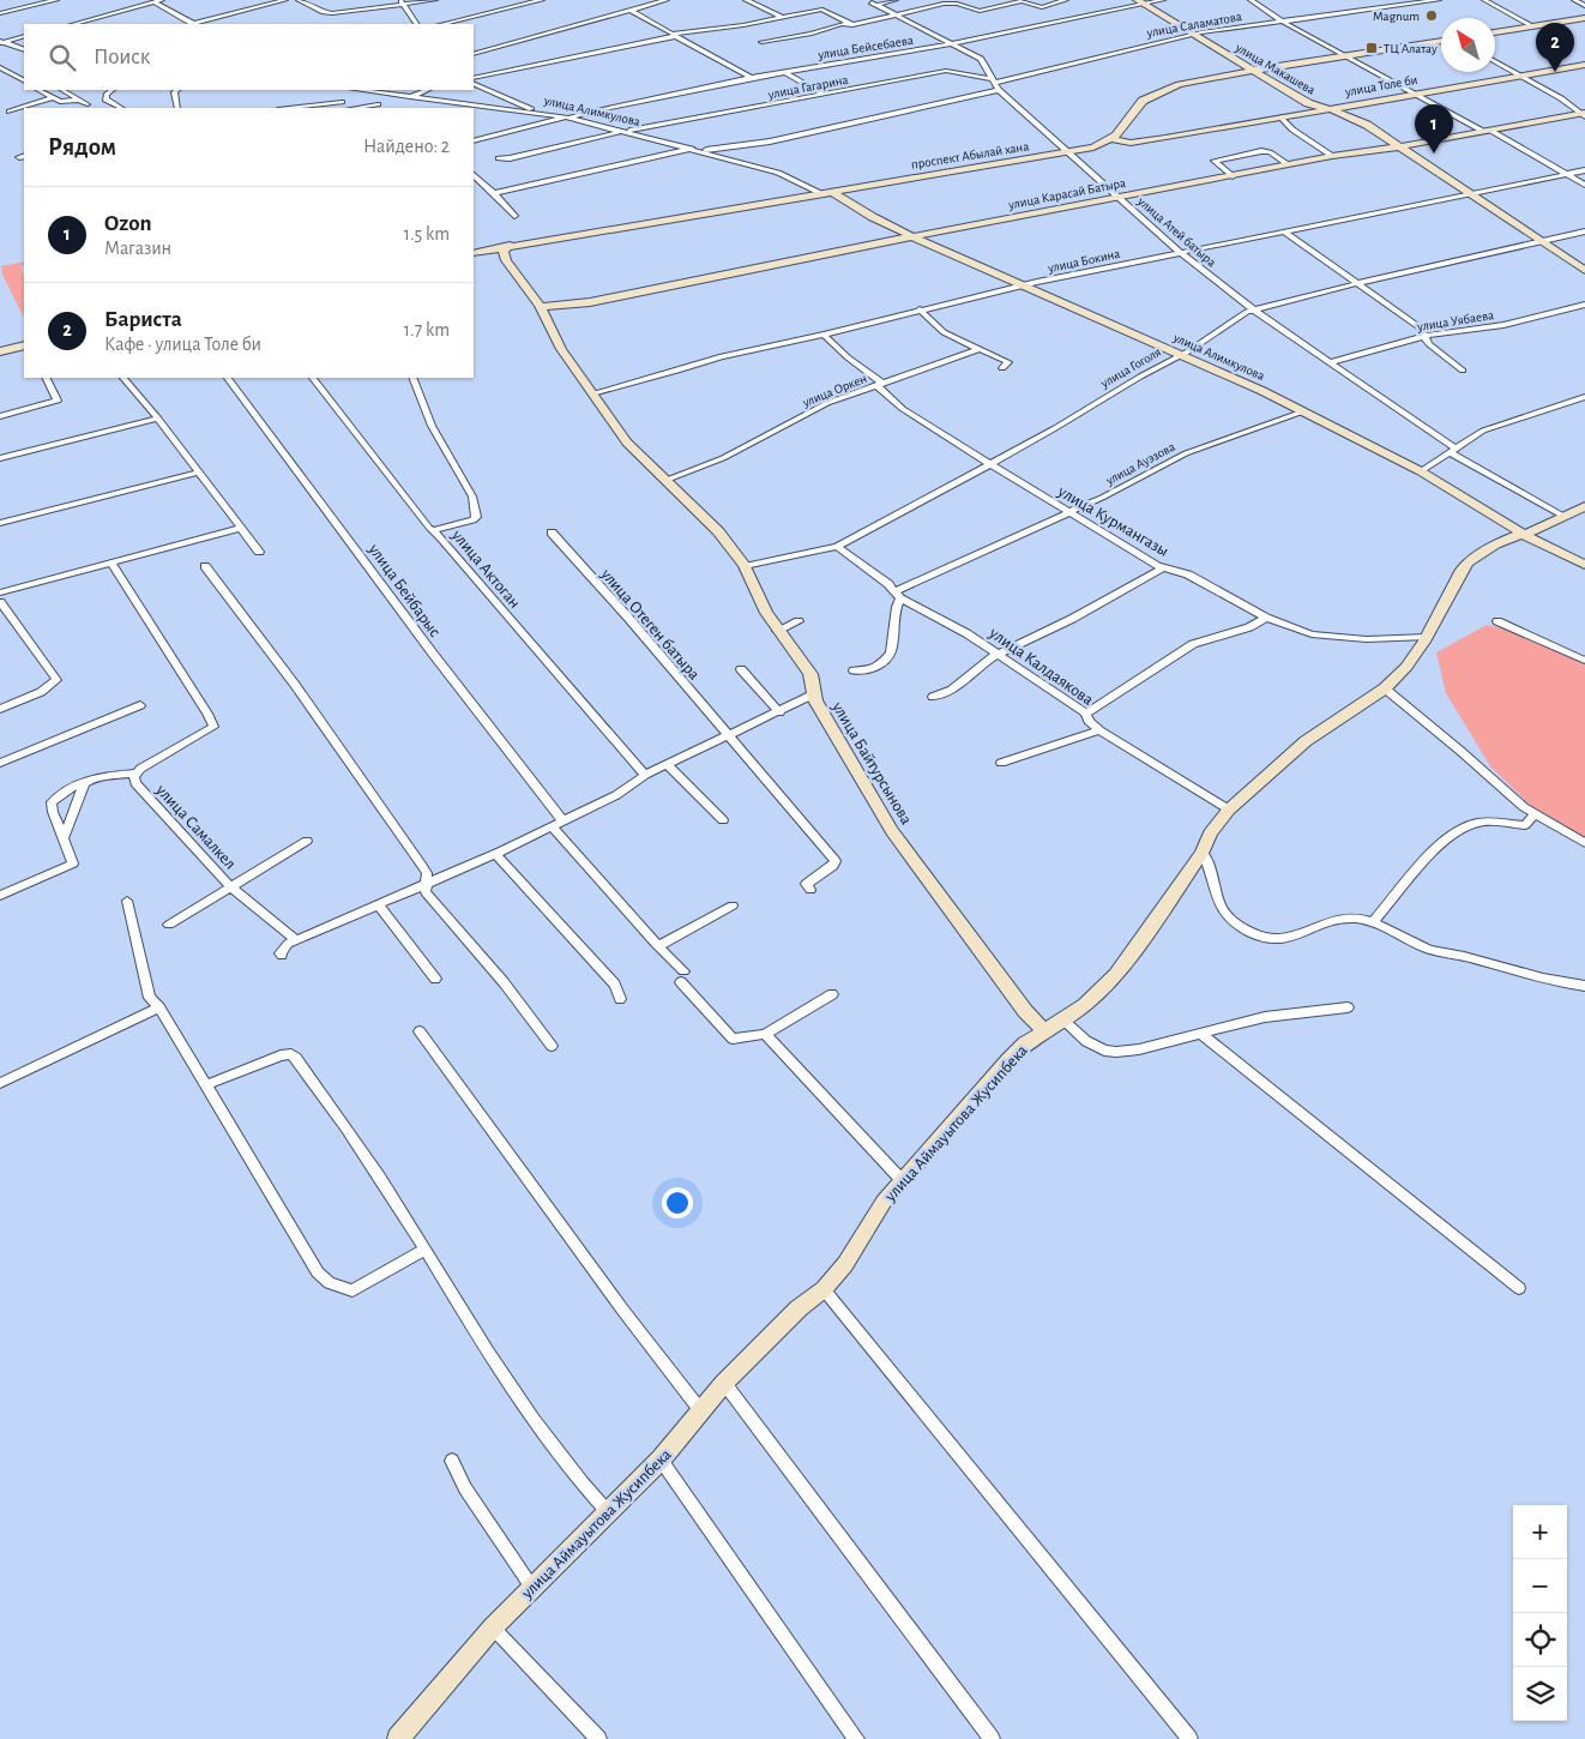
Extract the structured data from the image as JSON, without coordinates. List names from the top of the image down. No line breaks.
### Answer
{"streets":{"street":["улица Саламатова","улица Бейсебаева","улица Макашева","улица Толе би","улица Гагарина","улица Алимкулова","проспект Абылай хана","улица Карасай Батыра","улица Атей батыра","улица Бокина","улица Уябаева","улица Гоголя","улица Оркен","улица Ауэзова","улица Курмангазы","улица Актоган","улица Бейбарыс","улица Отеген батыра","улица Калдаякова","улица Байтурсынова","улица Самалкел","улица Аймауытова Жусипбека"]},"crossings":[["улица Саламатова","улица Макашева"],["улица Саламатова","улица Гагарина"],["улица Саламатова","улица Атей батыра"],["улица Бейсебаева","улица Макашева"],["улица Бейсебаева","улица Алимкулова"],["улица Бейсебаева","улица Атей батыра"],["улица Макашева","улица Толе би"],["улица Макашева","улица Карасай Батыра"],["улица Макашева","улица Бокина"],["улица Макашева","улица Гоголя"],["улица Толе би","проспект Абылай хана"],["улица Гагарина","улица Алимкулова"],["улица Гагарина","улица Атей батыра"],["улица Алимкулова","проспект Абылай хана"],["улица Алимкулова","улица Карасай Батыра"],["улица Алимкулова","улица Бокина"],["улица Алимкулова","улица Гоголя"],["улица Алимкулова","улица Ауэзова"],["улица Алимкулова","улица Аймауытова Жусипбека"],["проспект Абылай хана","улица Атей батыра"],["улица Карасай Батыра","улица Атей батыра"],["улица Карасай Батыра","улица Байтурсынова"],["улица Атей батыра","улица Бокина"],["улица Атей батыра","улица Уябаева"],["улица Атей батыра","улица Гоголя"],["улица Бокина","улица Курмангазы"],["улица Бокина","улица Байтурсынова"],["улица Гоголя","улица Курмангазы"],["улица Гоголя","улица Калдаякова"],["улица Гоголя","улица Байтурсынова"],["улица Оркен","улица Курмангазы"],["улица Оркен","улица Байтурсынова"],["улица Ауэзова","улица Курмангазы"],["улица Ауэзова","улица Калдаякова"],["улица Курмангазы","улица Аймауытова Жусипбека"],["улица Калдаякова","улица Аймауытова Жусипбека"],["улица Байтурсынова","улица Аймауытова Жусипбека"]],"places":{"other":["Magnum"],"transit":["ТЦ Алатау"]},"north":"top left","page":{"pins":["2","1"],"search":"Поиск","heading":["Рядом","Найдено: 2"],"list":[{"mark":"1","name":"Ozon","note":"Магазин","value":"1.5 km"},{"mark":"2","name":"Бариста","note":"Кафе · улица Толе би","value":"1.7 km"}],"map_buttons":["+","−"]}}
